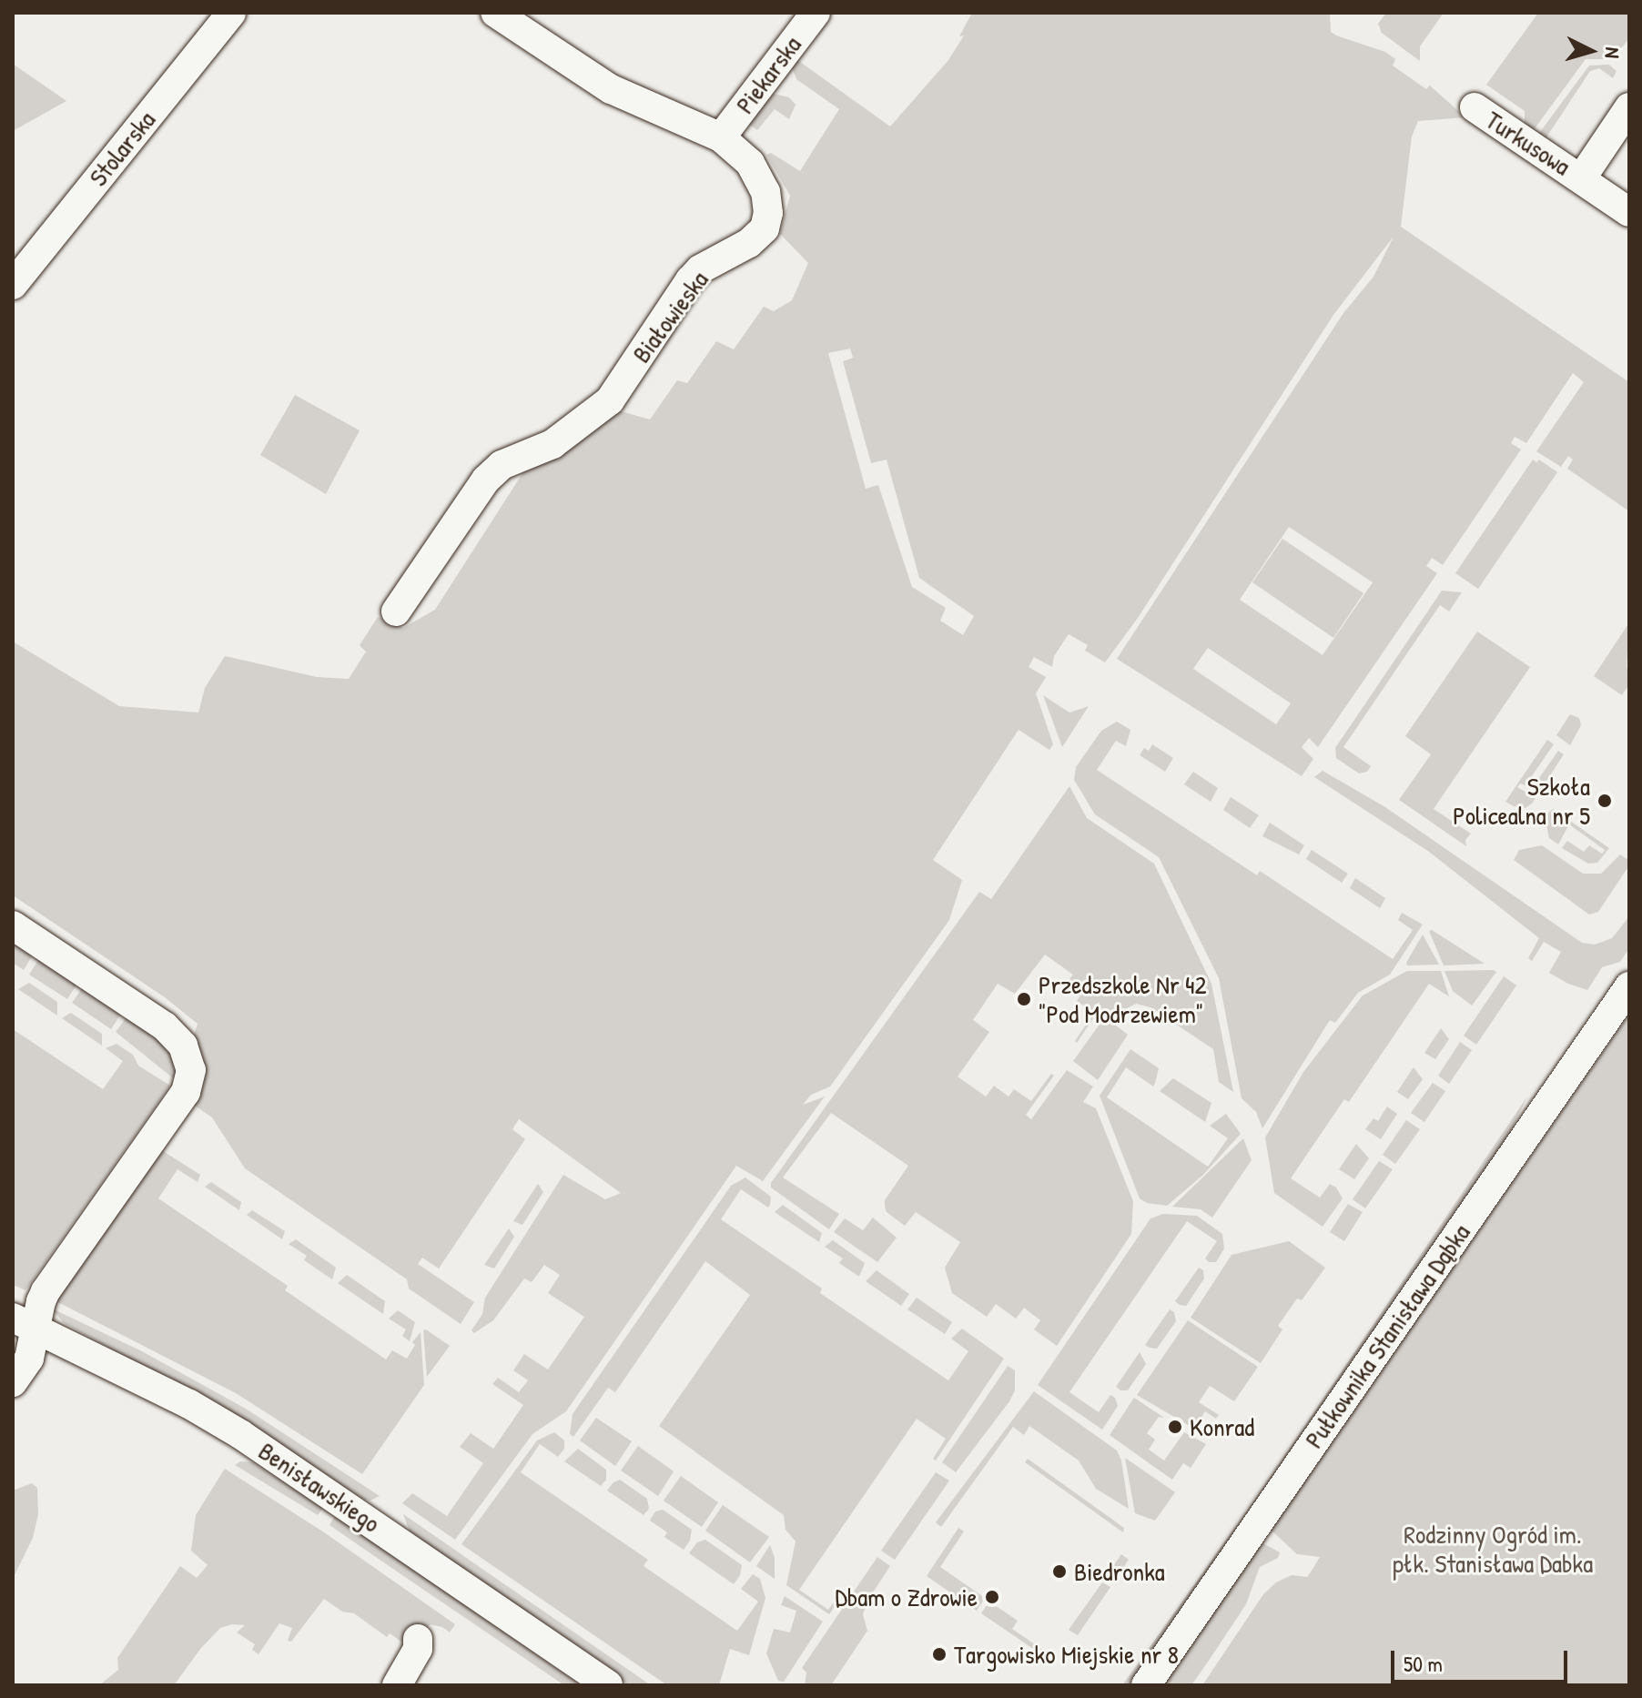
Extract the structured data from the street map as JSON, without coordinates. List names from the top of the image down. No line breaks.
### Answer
{"streets":{"street":["Piekarska","Turkusowa","Stolarska","Białowieska","Pułkownika Stanisława Dąbka","Benisławskiego"]},"crossings":[["Piekarska","Białowieska"]],"parks":["Rodzinny Ogród im. płk. Stanisława Dabka"],"places":["Szkoła Policealna nr 5","Przedszkole Nr 42 \"Pod Modrzewiem\"","Konrad","Biedronka","Dbam o Zdrowie","Targowisko Miejskie nr 8"],"scale_bar":"50 m","north":"right"}
